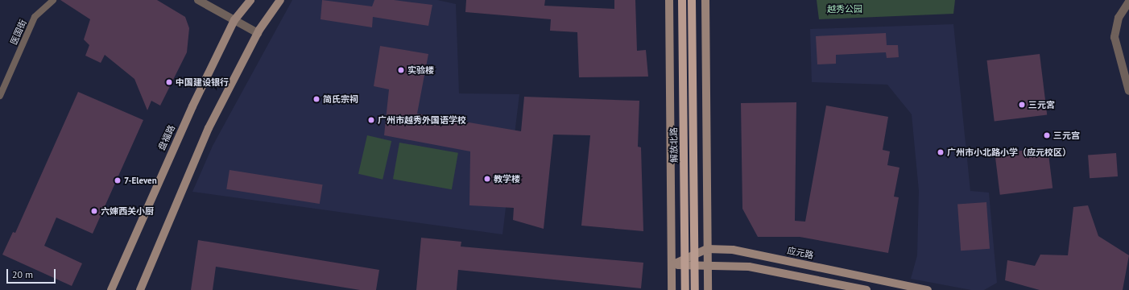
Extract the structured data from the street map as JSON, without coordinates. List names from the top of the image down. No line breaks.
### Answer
{"streets":{"main road":["盘福路","解放北路","应元路"],"lane":["医国街"]},"crossings":[["解放北路","应元路"]],"parks":["越秀公园"],"places":["实验楼","中国建设银行","简氏宗祠","三元宮","广州市越秀外国语学校","三元宫","广州市小北路小学（应元校区）","教学楼","7-Eleven","六婶西关小厨"],"scale_bar":"20 m"}
